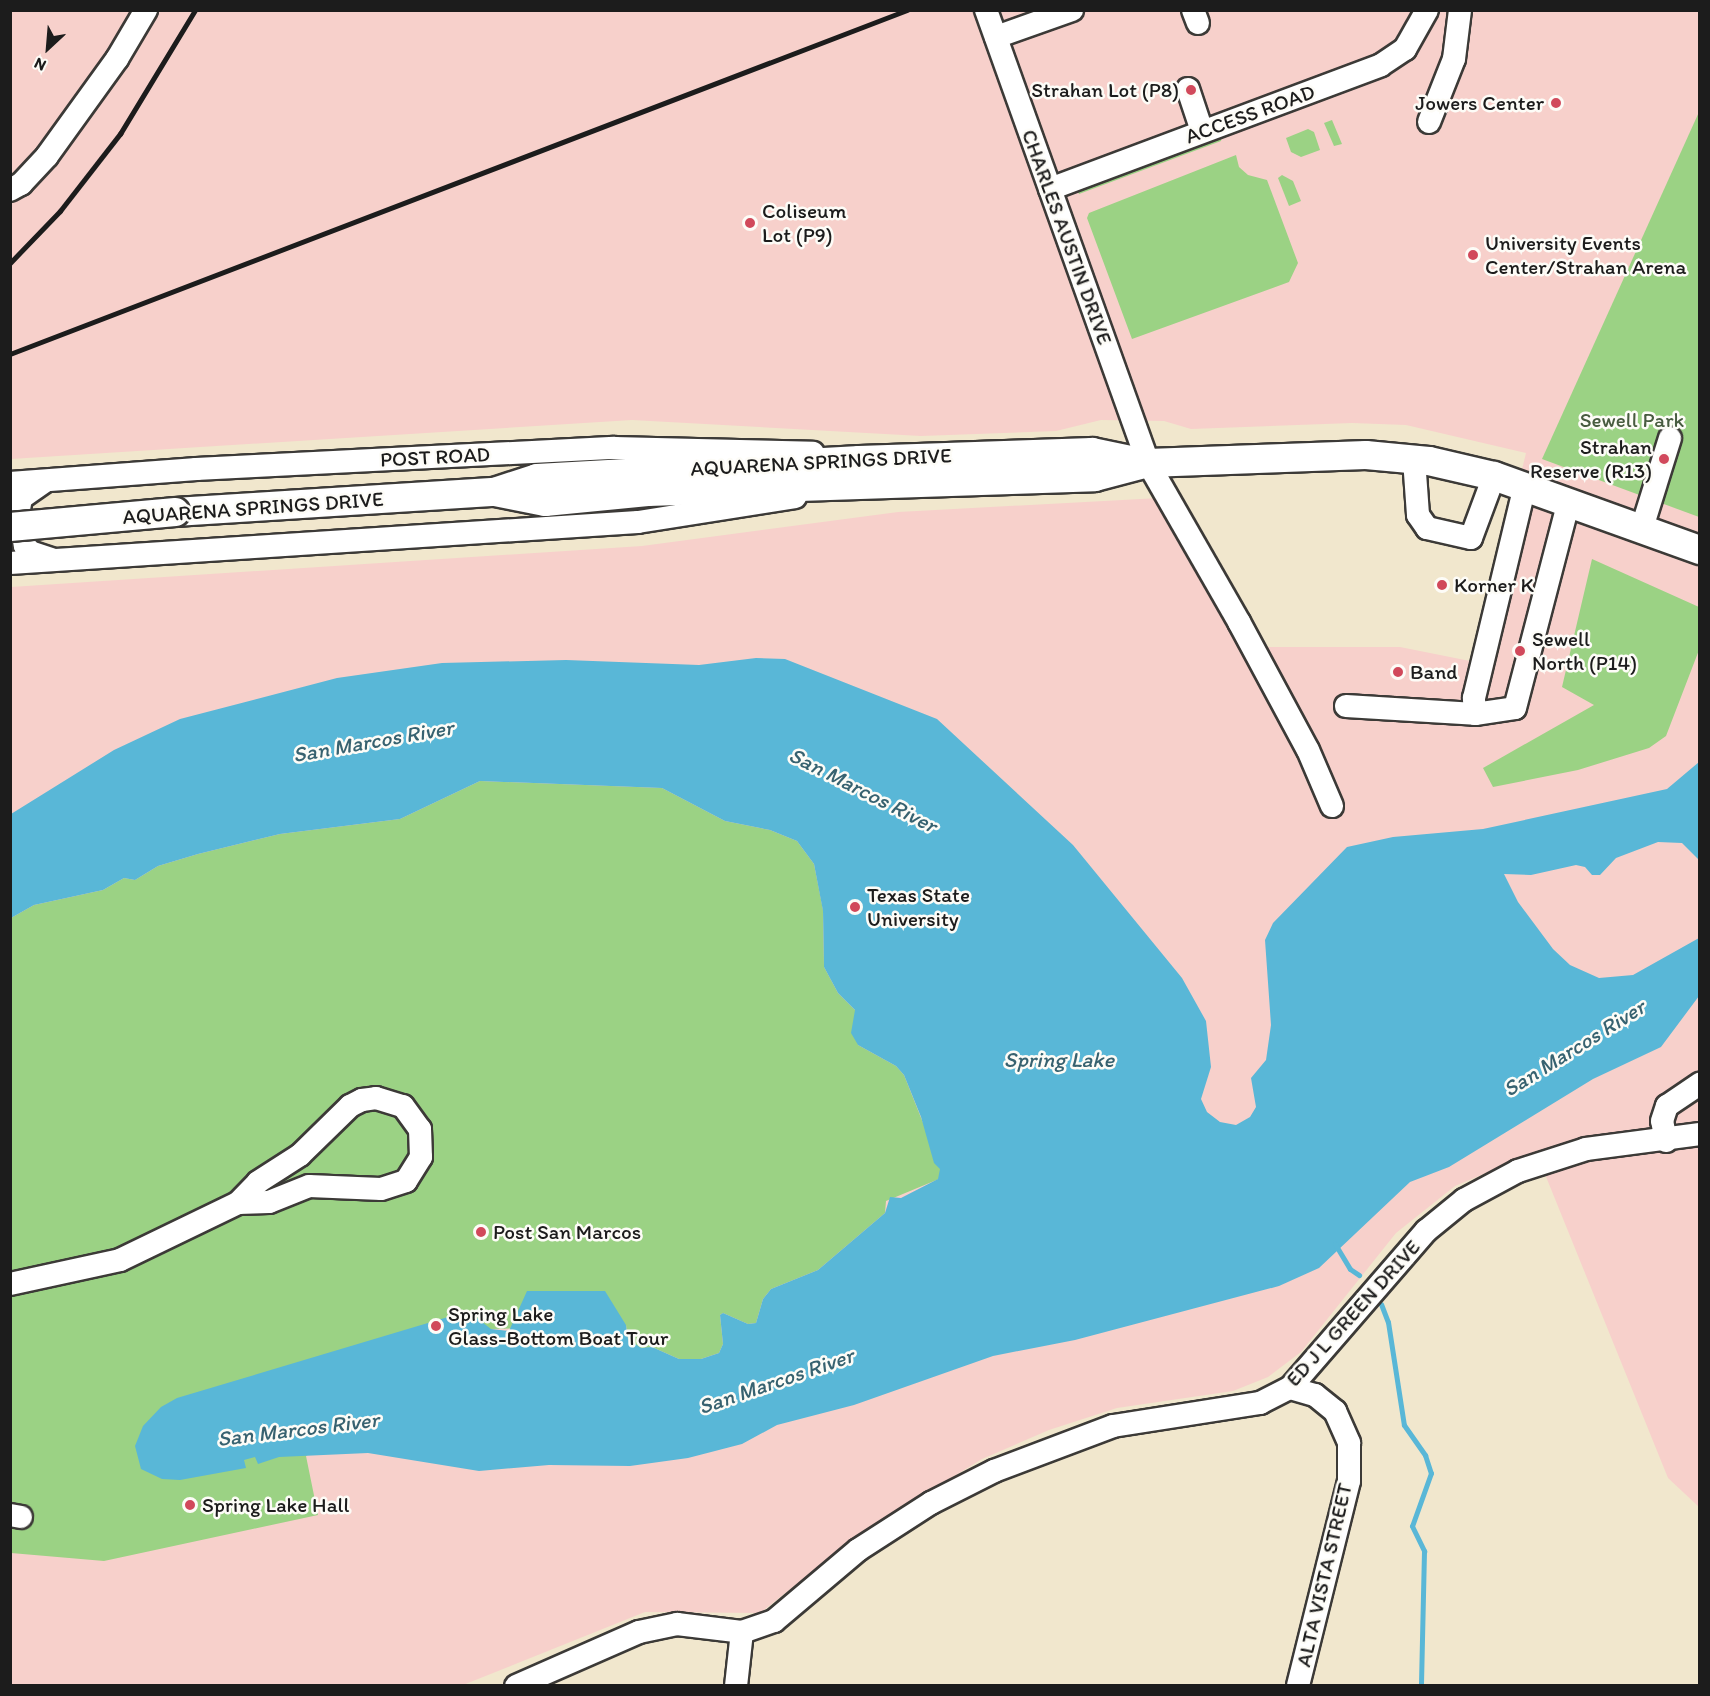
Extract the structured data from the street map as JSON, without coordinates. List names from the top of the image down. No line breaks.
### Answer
{"streets":{"main road":["AQUARENA SPRINGS DRIVE"],"street":["ACCESS ROAD","CHARLES AUSTIN DRIVE","POST ROAD","ED J L GREEN DRIVE","ALTA VISTA STREET"]},"crossings":[["ACCESS ROAD","CHARLES AUSTIN DRIVE"],["CHARLES AUSTIN DRIVE","AQUARENA SPRINGS DRIVE"],["POST ROAD","AQUARENA SPRINGS DRIVE"],["ED J L GREEN DRIVE","ALTA VISTA STREET"]],"water":["San Marcos River","Spring Lake"],"parks":["Sewell Park"],"places":["Strahan Lot (P8)","Jowers Center","Coliseum Lot (P9)","University Events Center/Strahan Arena","Strahan Reserve (R13)","Korner K","Sewell North (P14)","Band","Texas State University","Post San Marcos","Spring Lake Glass-Bottom Boat Tour","Spring Lake Hall"],"north":"bottom left"}
